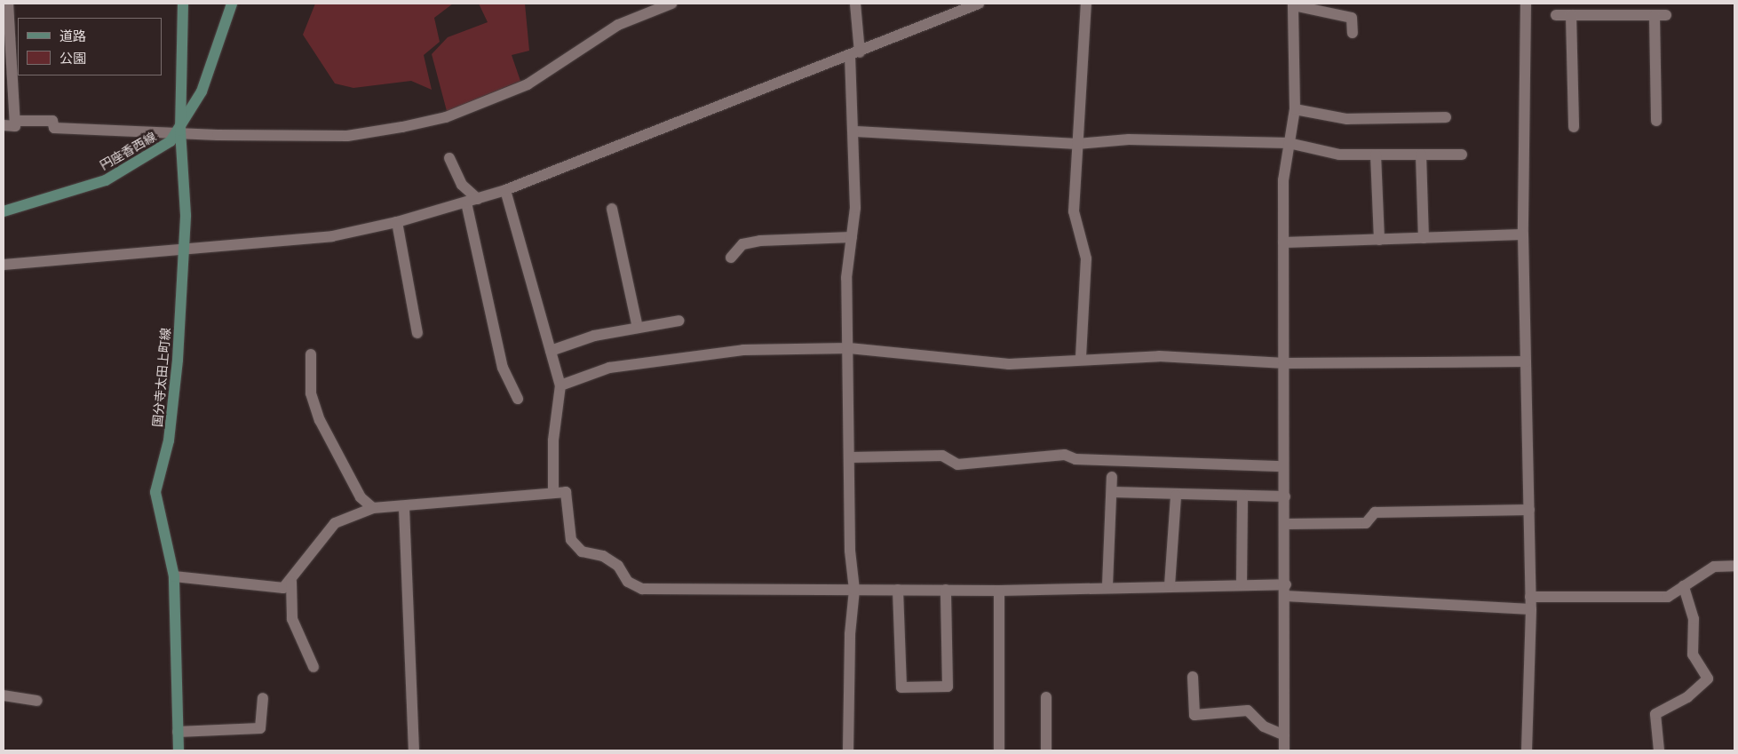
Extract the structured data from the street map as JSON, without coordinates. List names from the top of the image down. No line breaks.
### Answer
{"streets":{"main road":["円座香西線","国分寺太田上町線"]},"crossings":[["円座香西線","国分寺太田上町線"]],"legend":["道路","公園"]}
